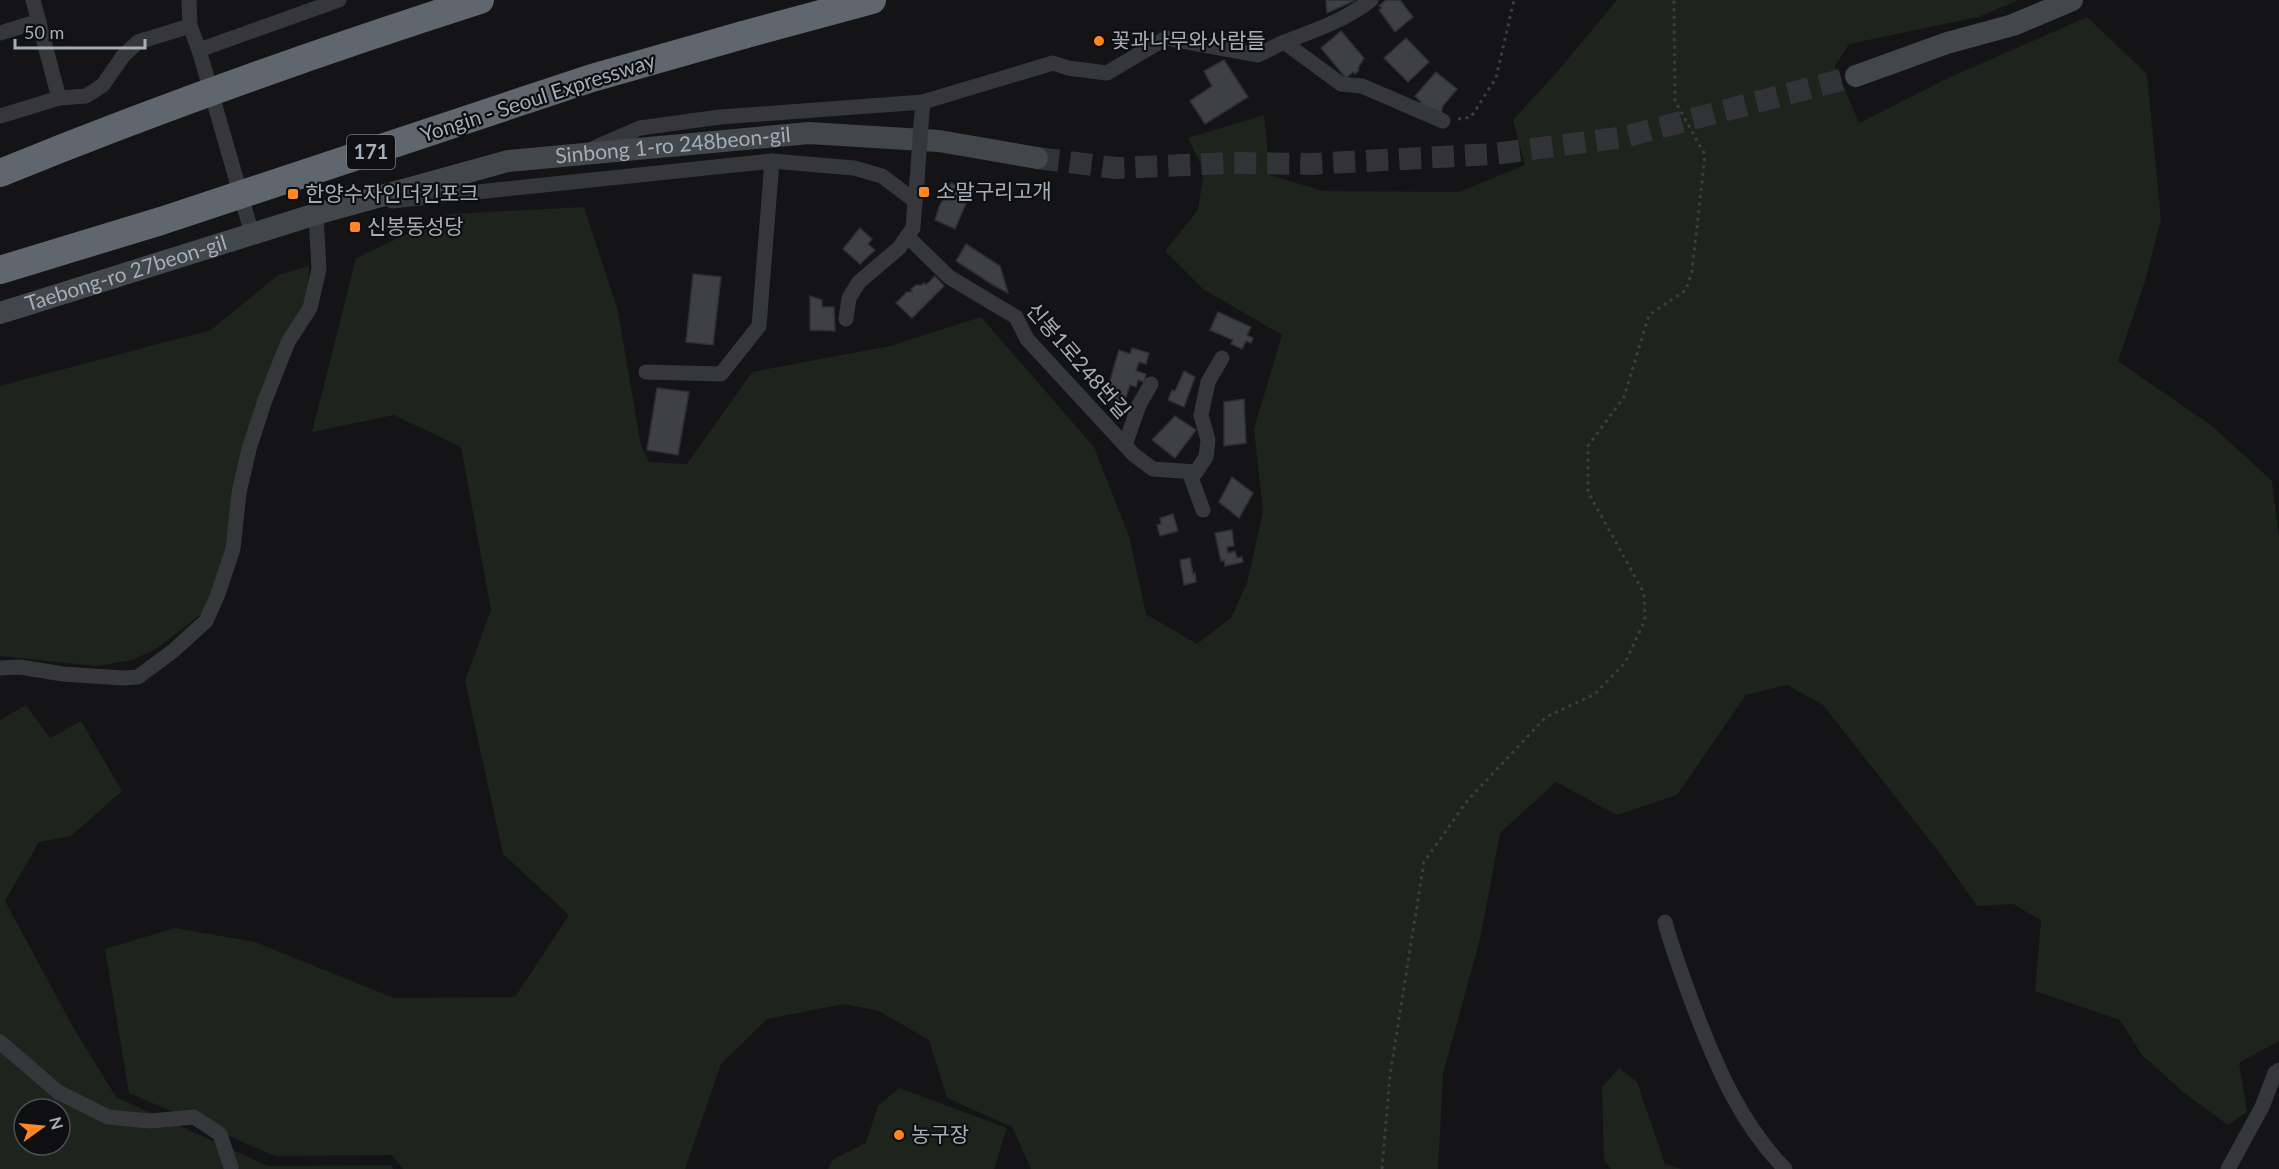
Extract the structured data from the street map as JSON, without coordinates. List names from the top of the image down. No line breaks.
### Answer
{"streets":{"highway":["Yongin - Seoul Expressway","171"],"street":["Sinbong 1-ro 248beon-gil","Taebong-ro 27beon-gil","신봉1로248번길"]},"crossings":[["Sinbong 1-ro 248beon-gil","Taebong-ro 27beon-gil"]],"places":{"other":["꽃과나무와사람들","농구장"],"transit":["소말구리고개","한양수자인더킨포크","신봉동성당"]},"scale_bar":"50 m","north":"right"}
